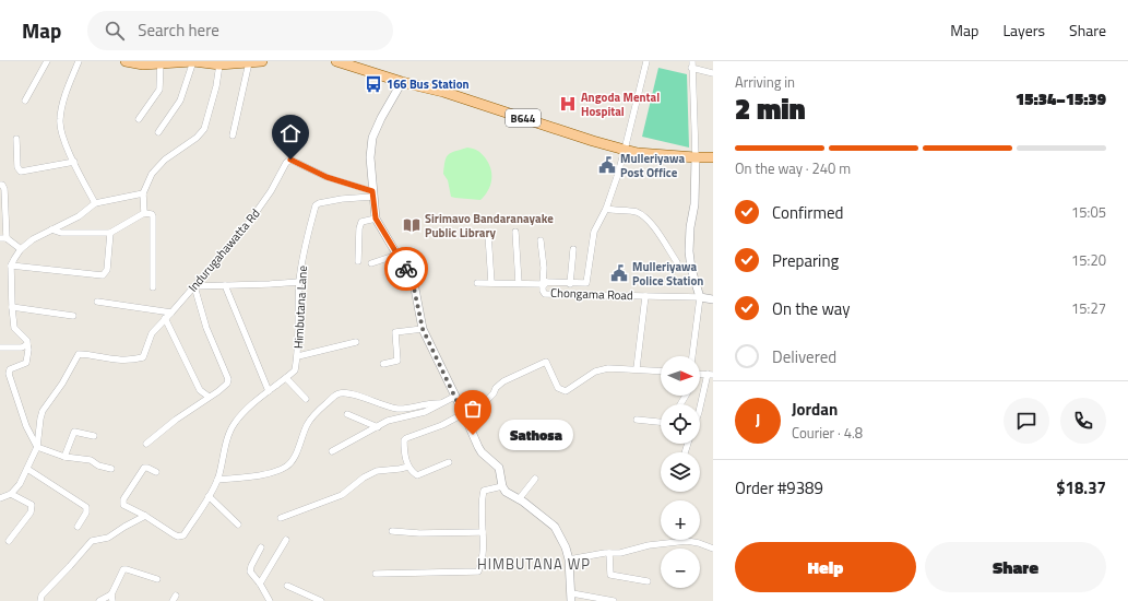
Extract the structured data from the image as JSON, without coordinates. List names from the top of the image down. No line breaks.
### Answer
{"streets":{"main road":["B644"],"street":["Indurugahawatta Rd","Chongama Road","Himbutana Lane"]},"crossings":[["B644","Chongama Road"],["Indurugahawatta Rd","Himbutana Lane"]],"districts":["HIMBUTANA WP"],"places":{"bus stop":["166 Bus Station"],"hospital":["Angoda Mental Hospital"],"public building":["Mulleriyawa Post Office","Mulleriyawa Police Station"],"library":["Sirimavo Bandaranayake Public Library"],"other":["Sathosa"]},"north":"right","page":{"header":"Map","search":"Search here","nav":["Map","Layers","Share"],"heading":["2 min","Arriving in","15:34–15:39"],"panel":["Jordan","Courier · 4.8","Order #9389","$18.37"],"bar":"On the way · 240 m","list":[["Confirmed","15:05"],["Preparing","15:20"],["On the way","15:27"],"Delivered"],"map_buttons":["+","−"],"round":"J","bubble":"Sathosa","buttons":["Help","Share"]}}
